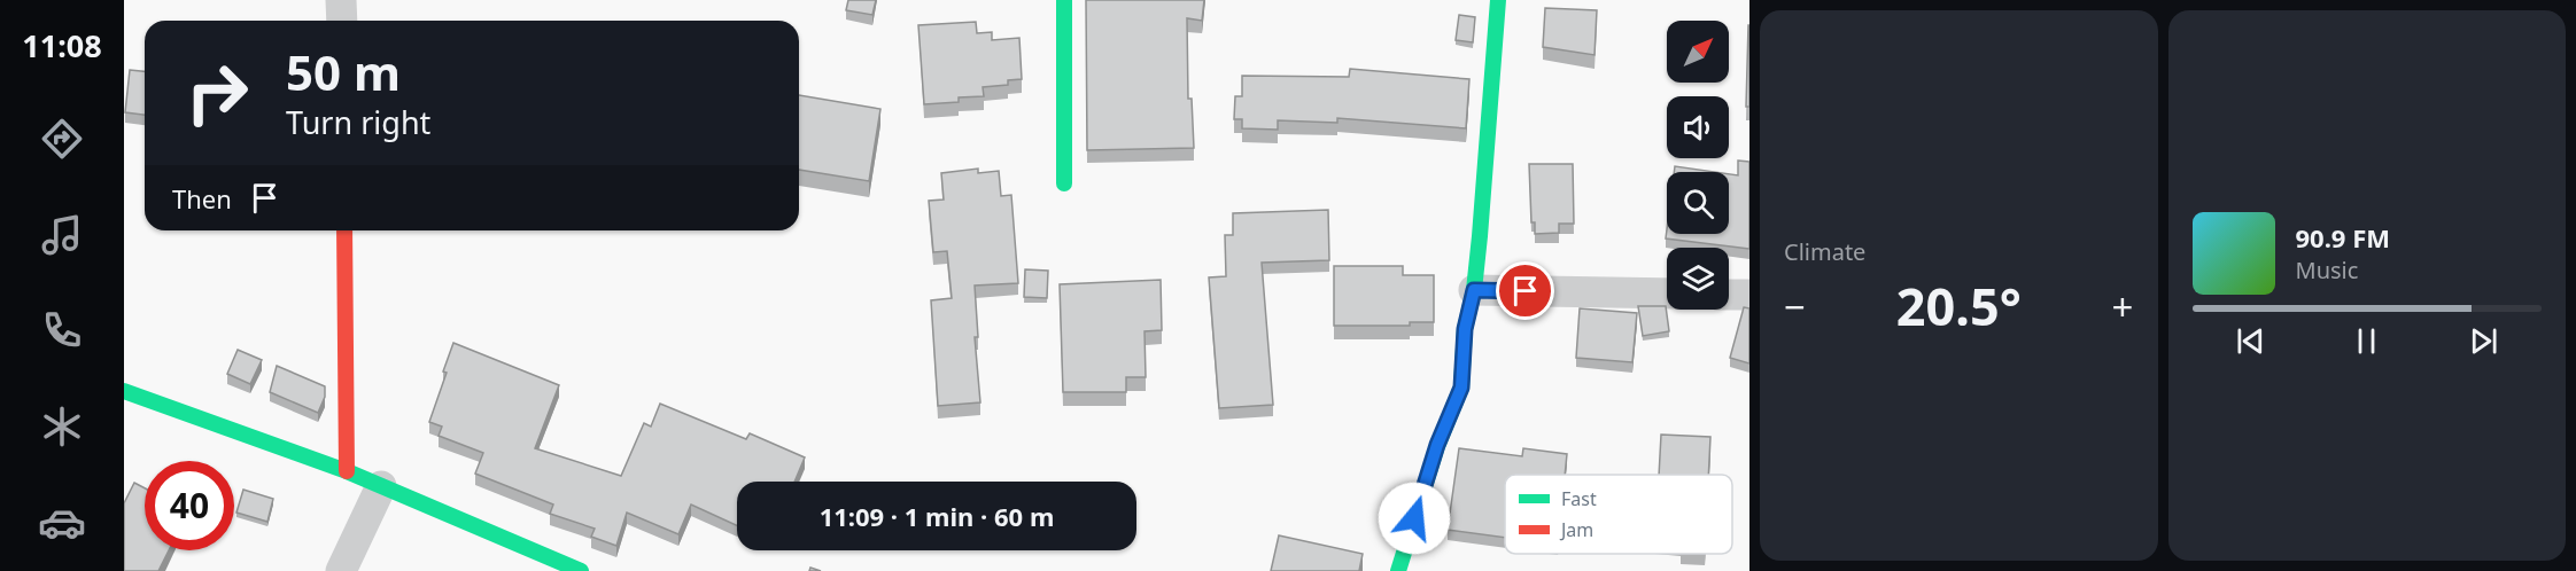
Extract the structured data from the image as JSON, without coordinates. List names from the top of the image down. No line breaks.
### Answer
{"legend":["Fast","Jam"],"north":"top right","page":{"tabs":"11:08","tile":"Climate","turn":["50 m","Turn right"],"then":"Then","song":["90.9 FM","Music"],"heat":["−","20.5°","+"],"limit":"40","trip":"11:09 · 1 min · 60 m"}}
